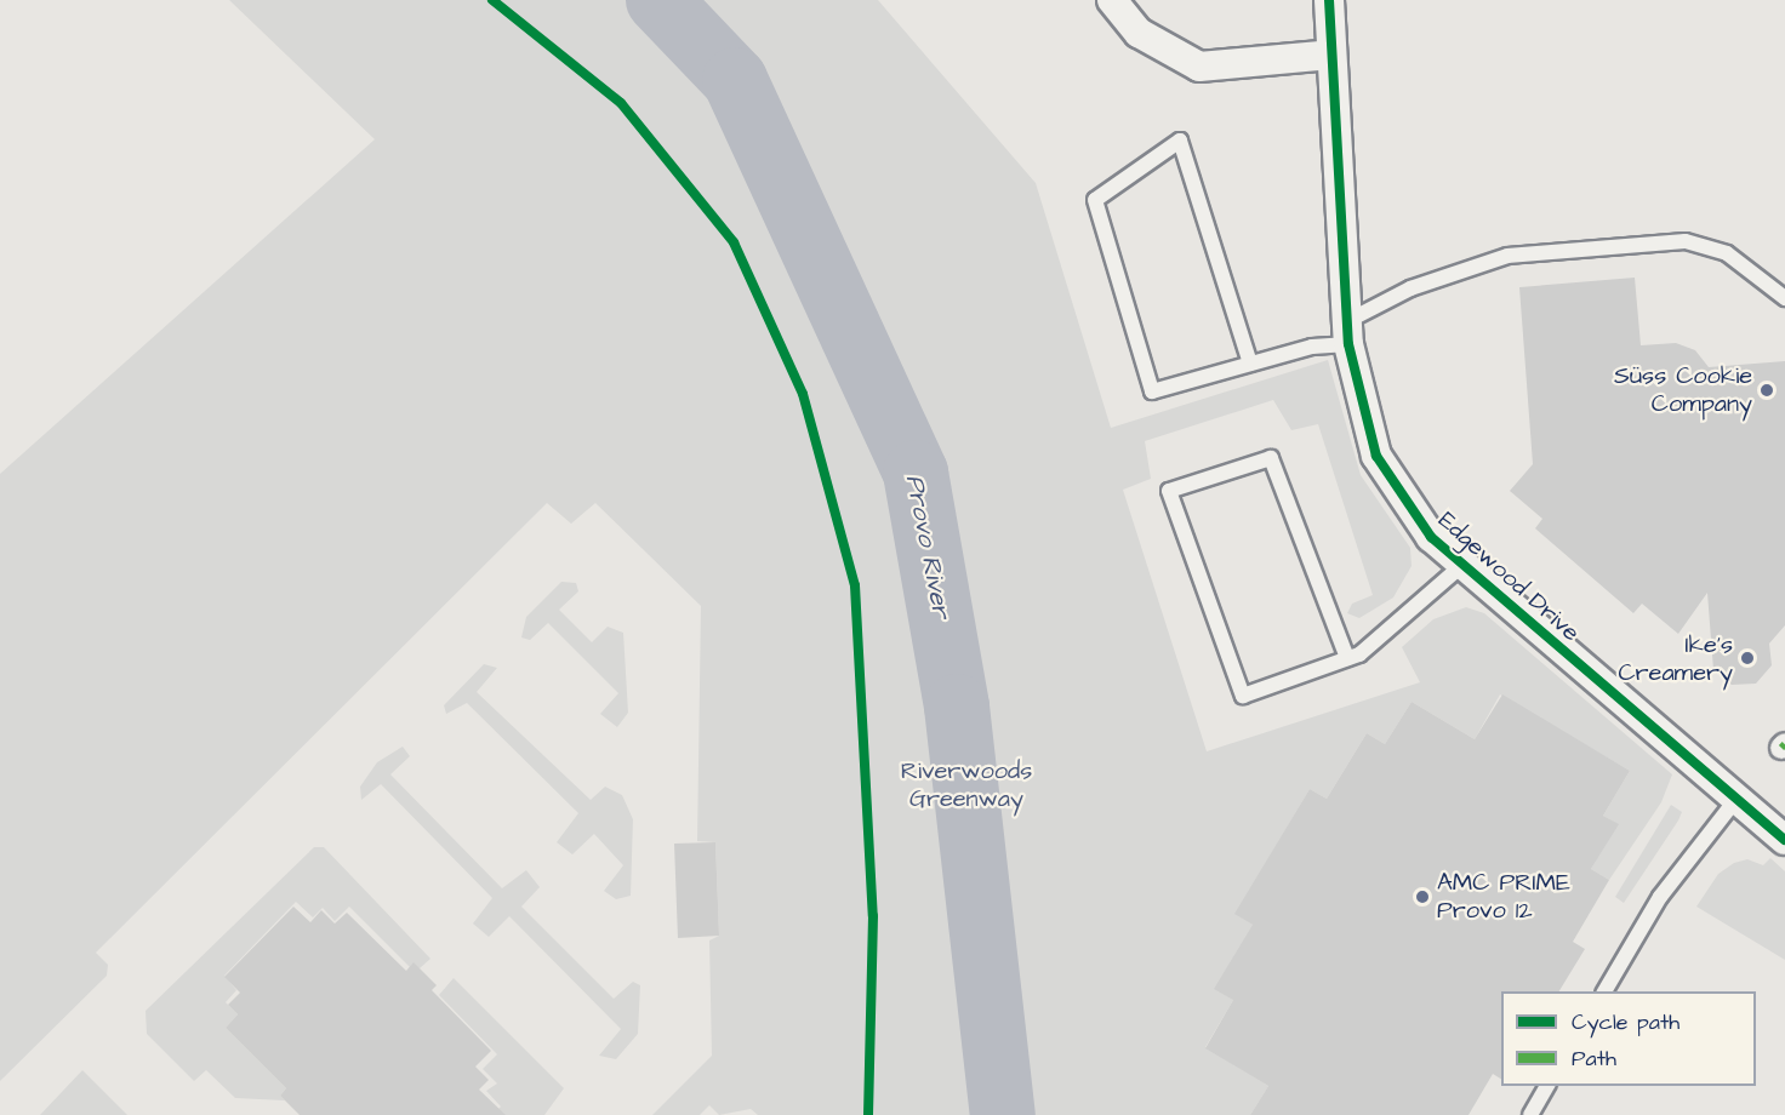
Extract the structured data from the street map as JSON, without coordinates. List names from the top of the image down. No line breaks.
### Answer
{"streets":{"street":["Edgewood Drive"]},"water":["Provo River"],"parks":["Riverwoods Greenway"],"places":["Süss Cookie Company","Ike's Creamery","AMC PRIME Provo 12"],"legend":["Cycle path","Path"]}
